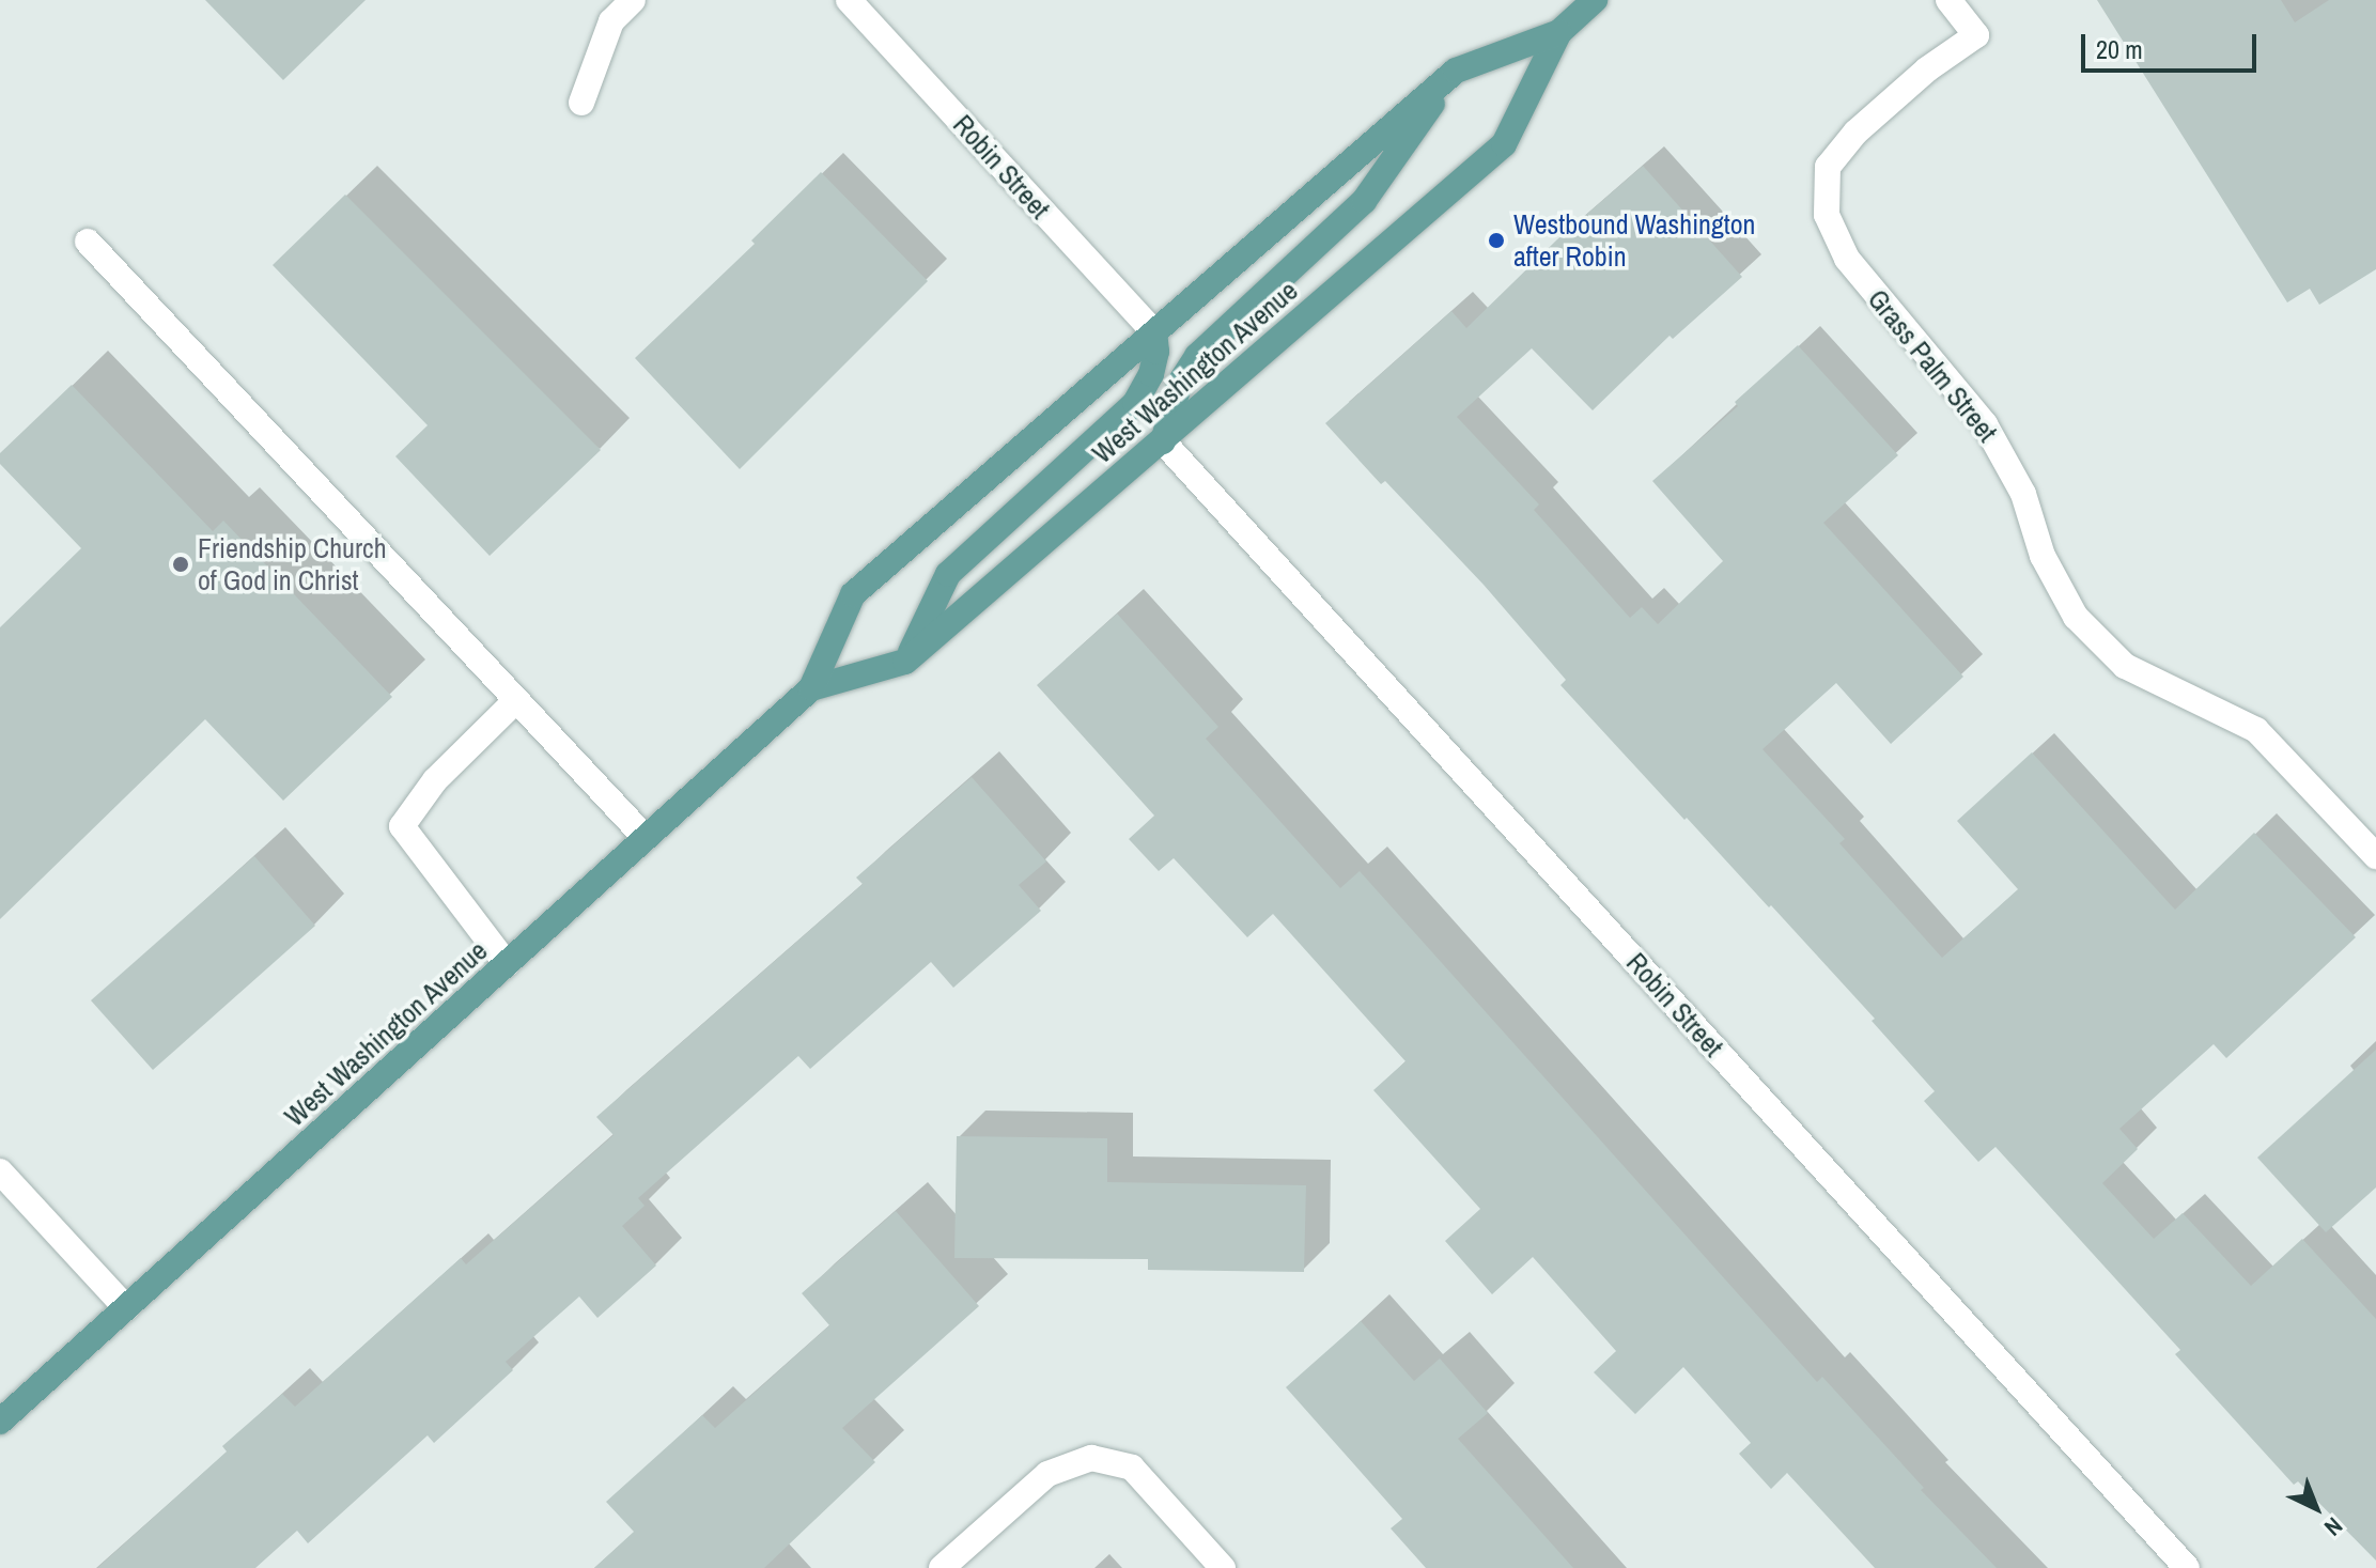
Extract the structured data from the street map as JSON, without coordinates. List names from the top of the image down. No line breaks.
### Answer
{"streets":{"main road":["West Washington Avenue"],"street":["Robin Street","Grass Palm Street"]},"crossings":[["Robin Street","West Washington Avenue"]],"places":["Westbound Washington after Robin","Friendship Church of God in Christ"],"scale_bar":"20 m","north":"bottom right"}
